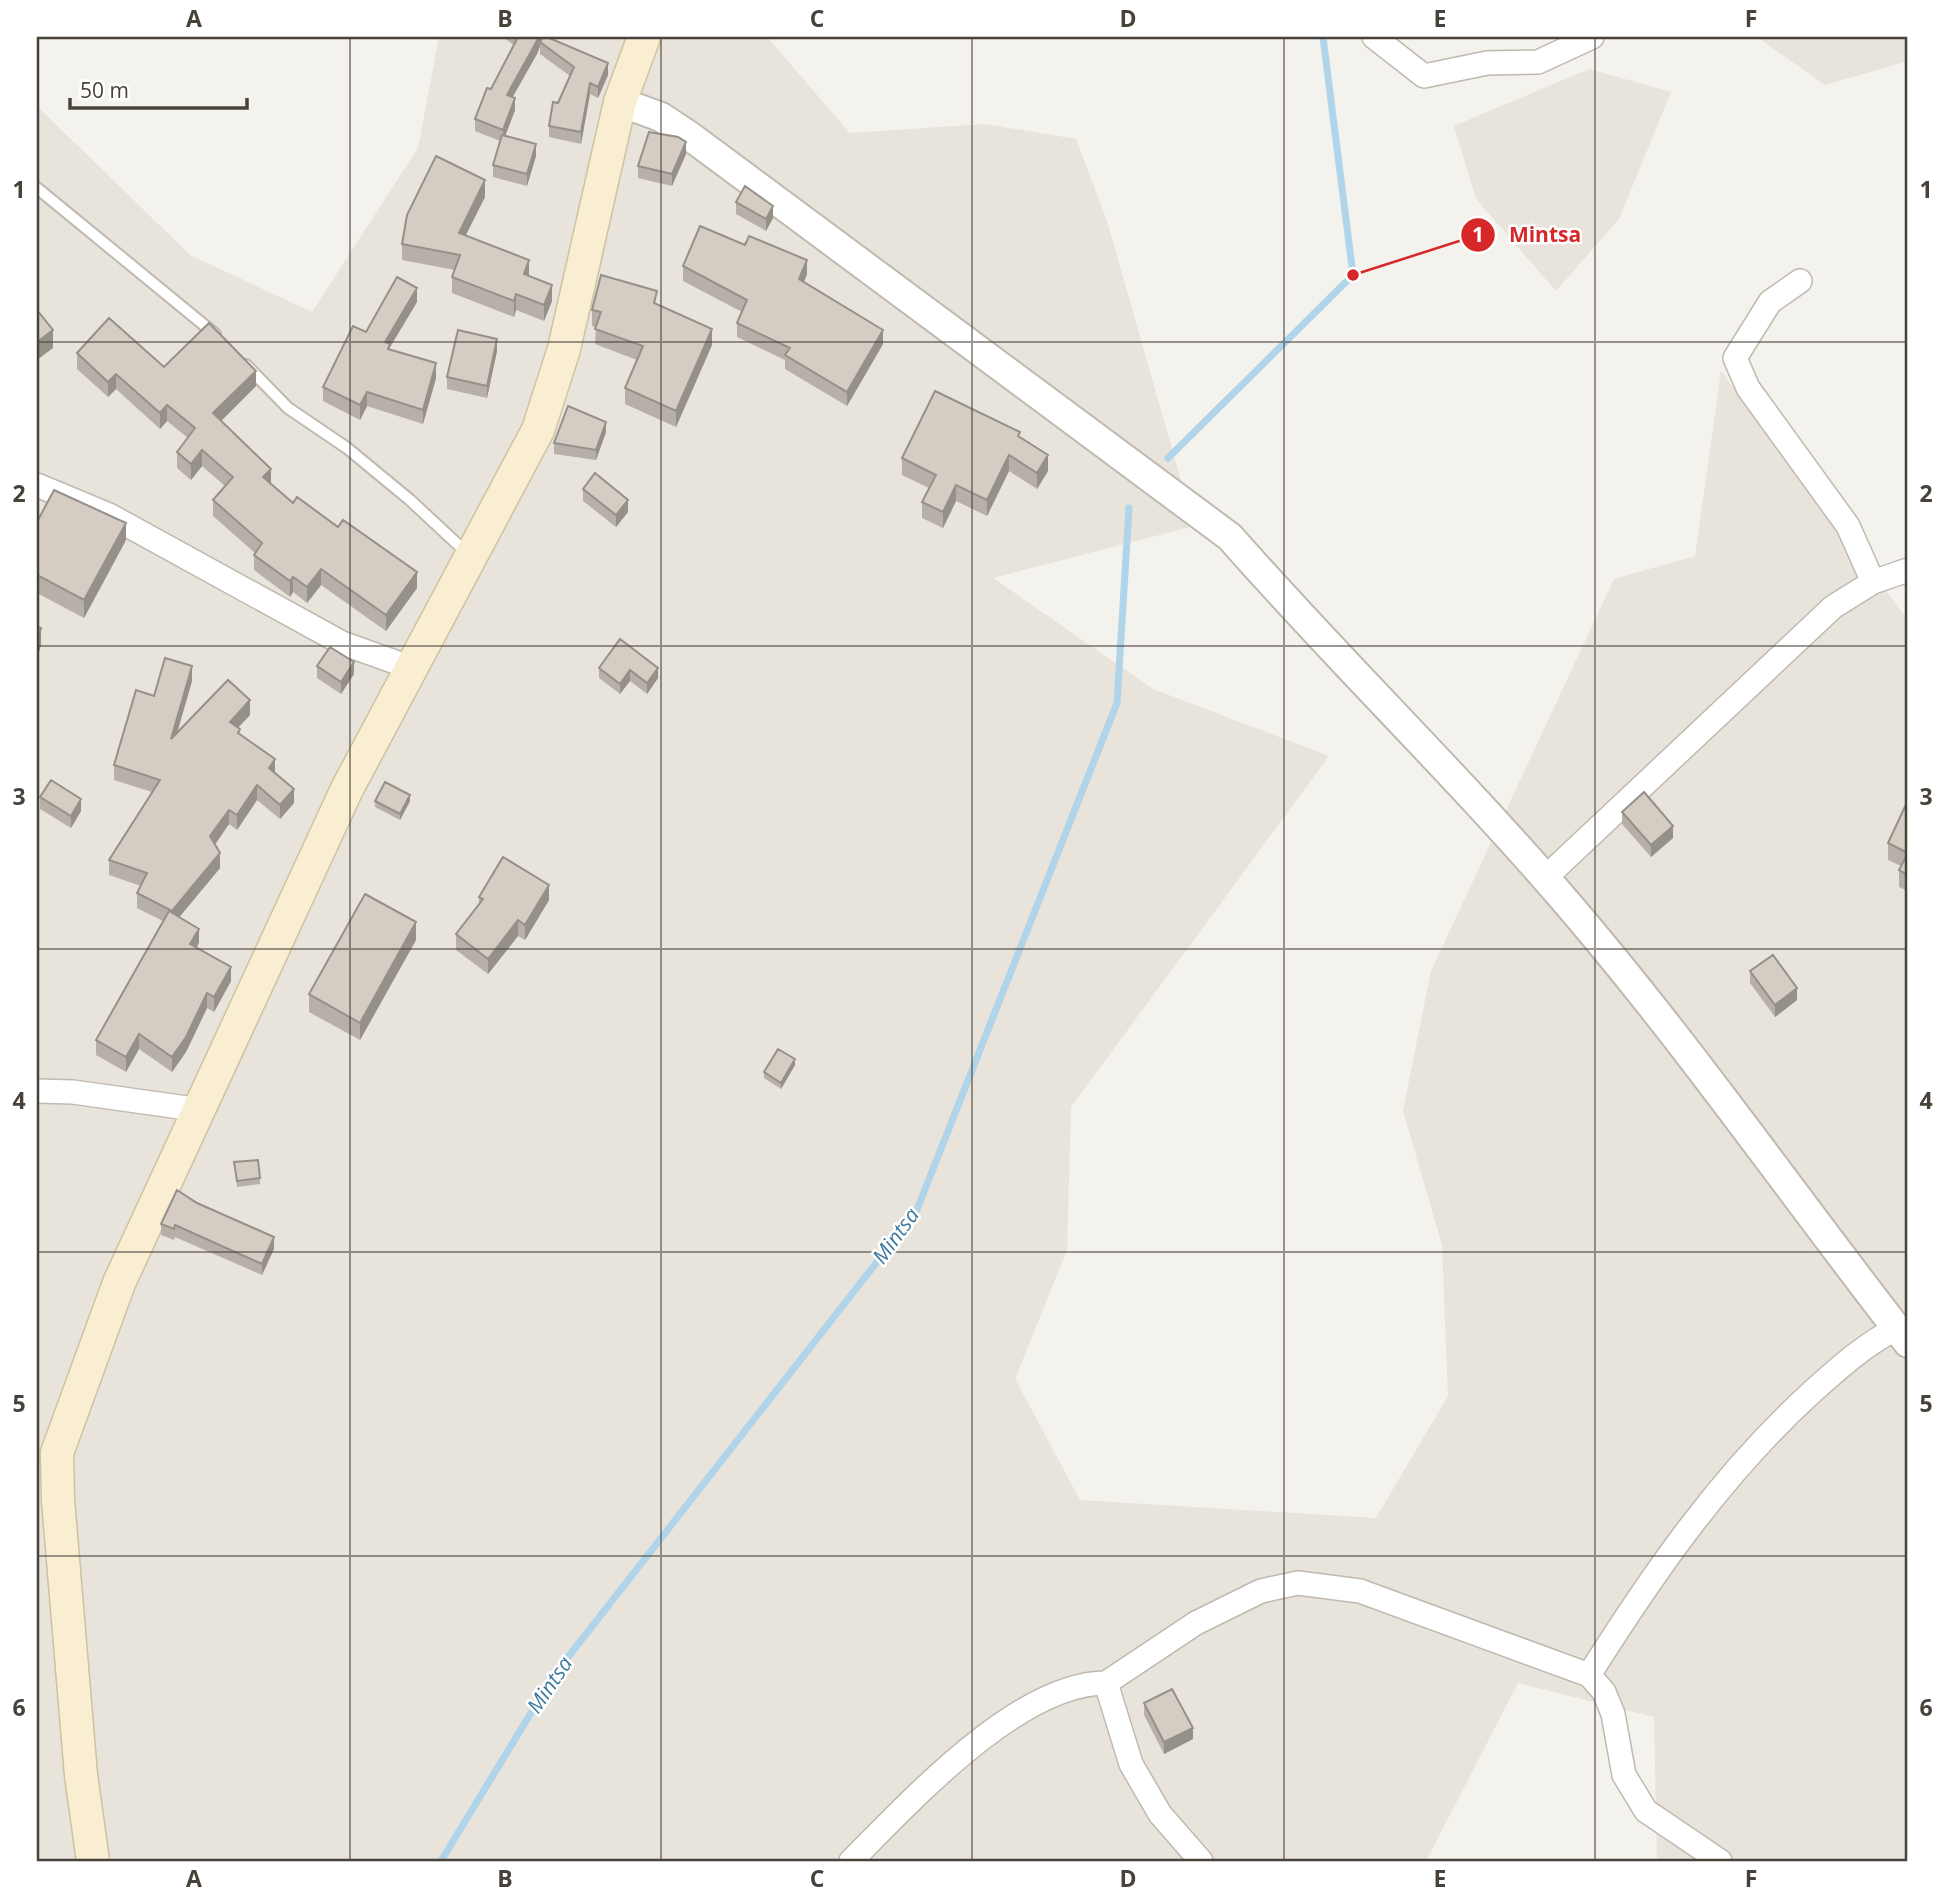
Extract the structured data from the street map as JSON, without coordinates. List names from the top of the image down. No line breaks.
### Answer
{"water":["Mintsa"],"places":["Mintsa"],"scale_bar":"50 m","grid":{"columns":["A","B","C","D","E","F"],"rows":["1","2","3","4","5","6"]}}
